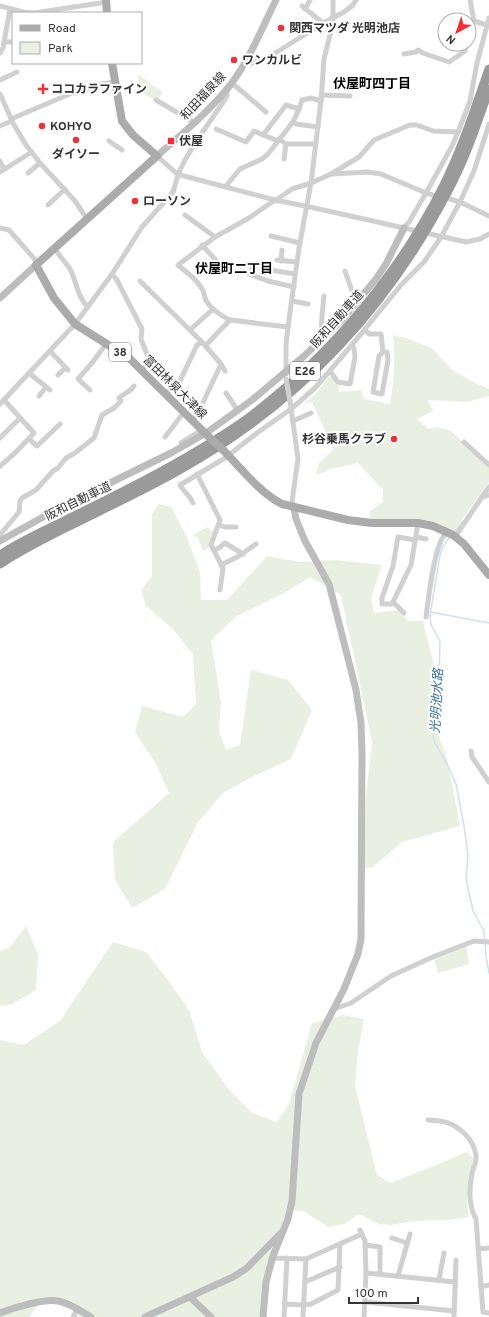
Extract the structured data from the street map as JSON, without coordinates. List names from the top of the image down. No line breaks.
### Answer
{"streets":{"highway":["阪和自動車道","E26"],"main road":["38","富田林泉大津線"],"street":["和田福泉線"]},"districts":["伏屋町四丁目","伏屋町二丁目"],"water":["光明池水路"],"places":{"other":["関西マツダ 光明池店","ワンカルビ","KOHYO","ダイソー","ローソン","杉谷乗馬クラブ"],"health":["ココカラファイン"],"transit":["伏屋"]},"legend":["Road","Park"],"scale_bar":"100 m","north":"bottom left"}
